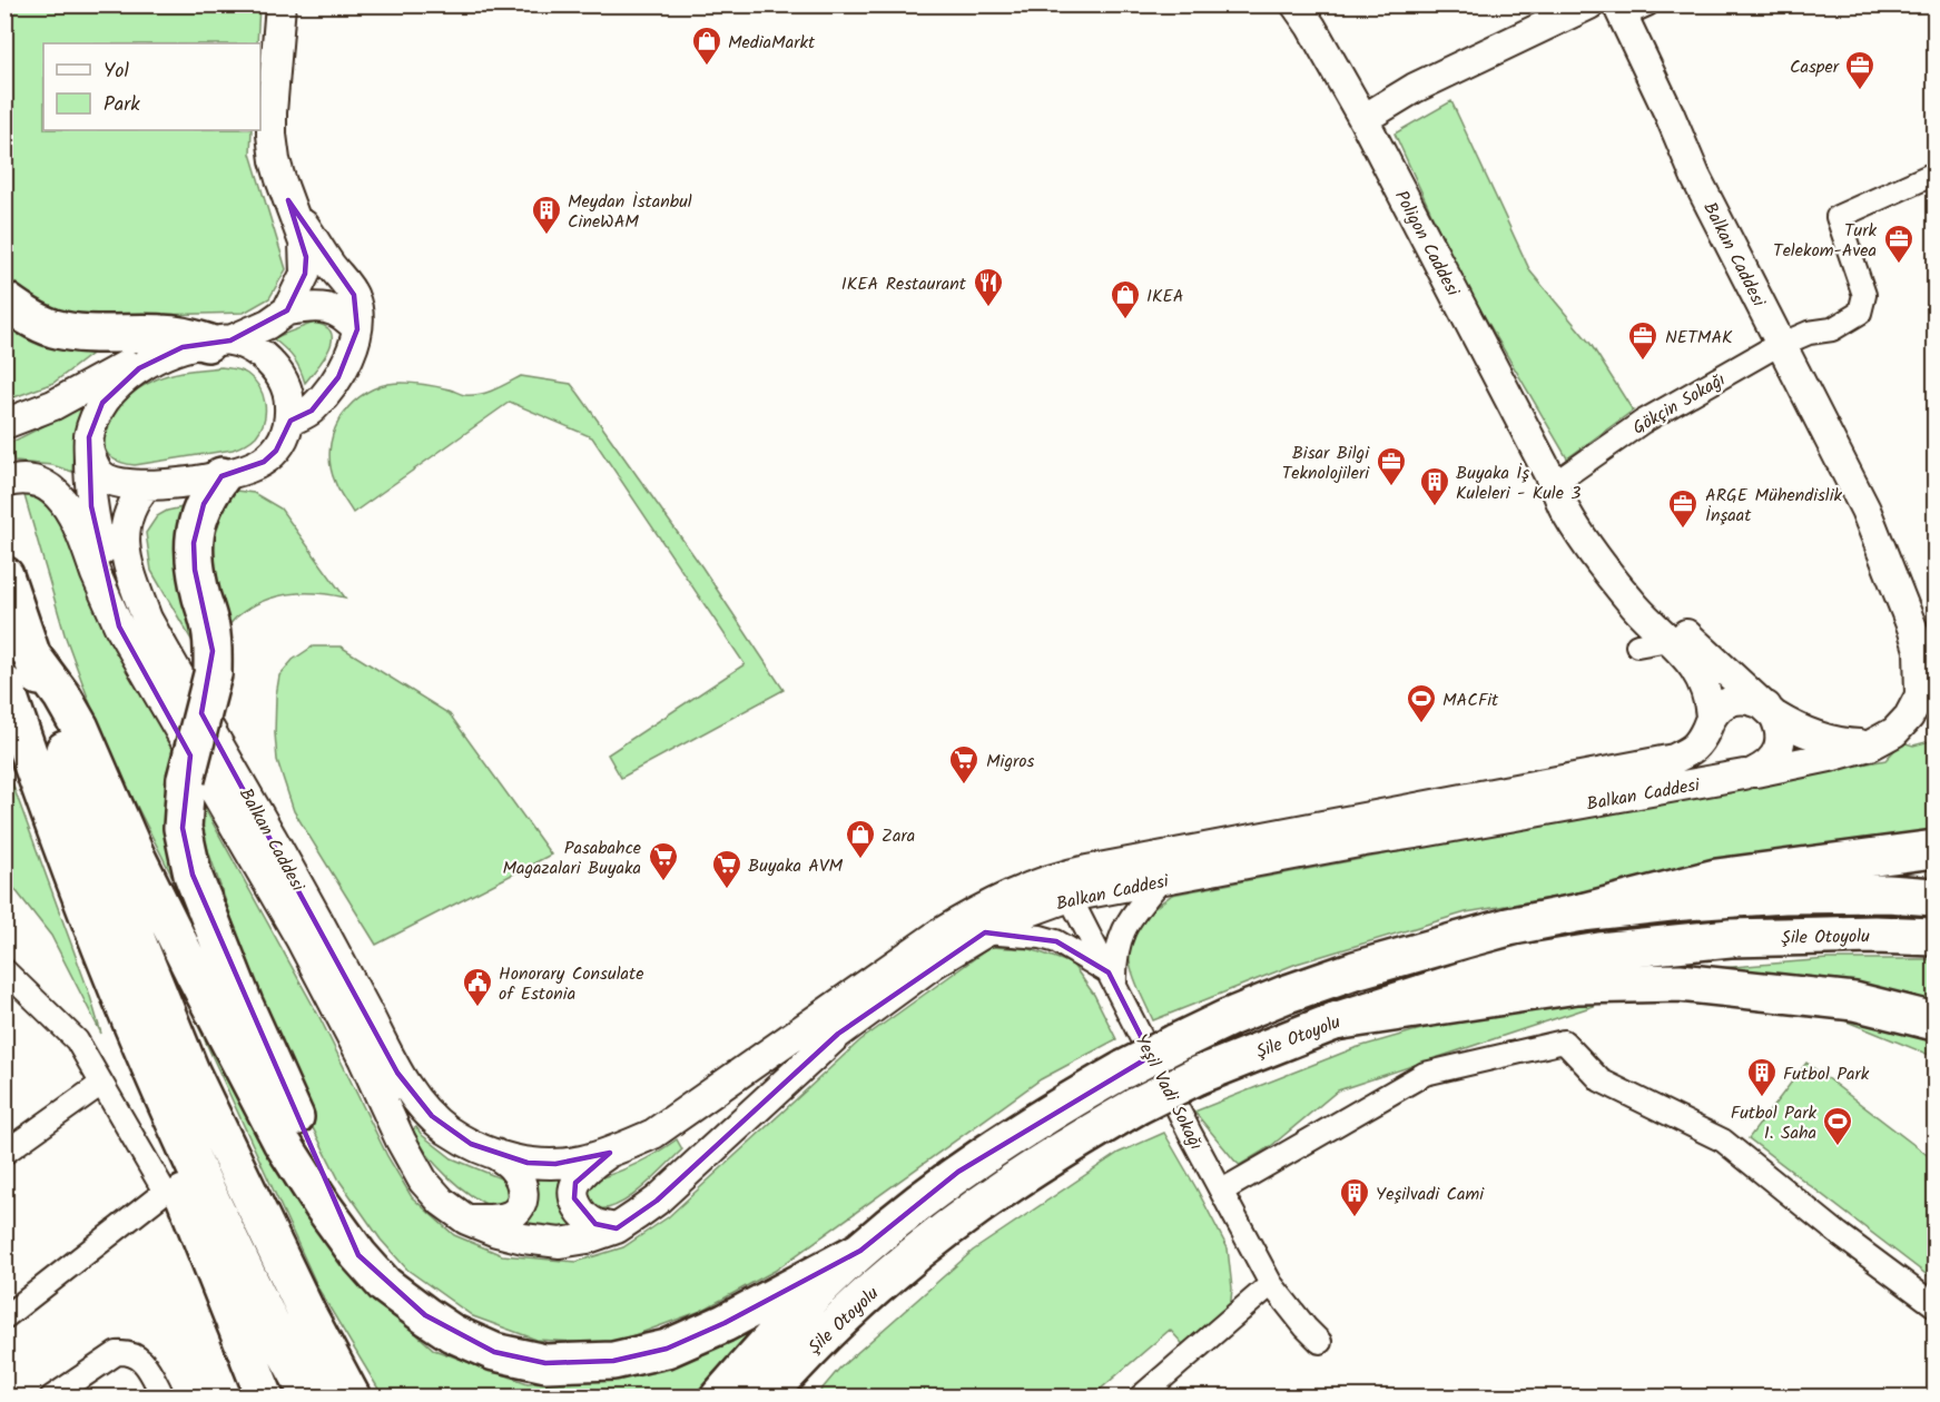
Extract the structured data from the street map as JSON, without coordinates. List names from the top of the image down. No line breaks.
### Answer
{"streets":{"highway":["Şile Otoyolu"],"street":["Poligon Caddesi","Balkan Caddesi","Gökçin Sokağı","Yeşil Vadi Sokağı"]},"crossings":[["Poligon Caddesi","Balkan Caddesi"],["Poligon Caddesi","Gökçin Sokağı"],["Balkan Caddesi","Gökçin Sokağı"],["Balkan Caddesi","Yeşil Vadi Sokağı"]],"places":{"shop":["MediaMarkt","IKEA","Zara"],"office":["Casper","Turk Telekom-Avea","NETMAK","Bisar Bilgi Teknolojileri","ARGE Mühendislik İnşaat"],"building":["Meydan İstanbul CineWAM","Buyaka İş Kuleleri - Kule 3","Futbol Park","Yeşilvadi Cami"],"restaurant":["IKEA Restaurant"],"sports":["MACFit","Futbol Park 1. Saha"],"supermarket":["Migros","Pasabahce Magazalari Buyaka","Buyaka AVM"],"public building":["Honorary Consulate of Estonia"]},"legend":["Yol","Park"]}
